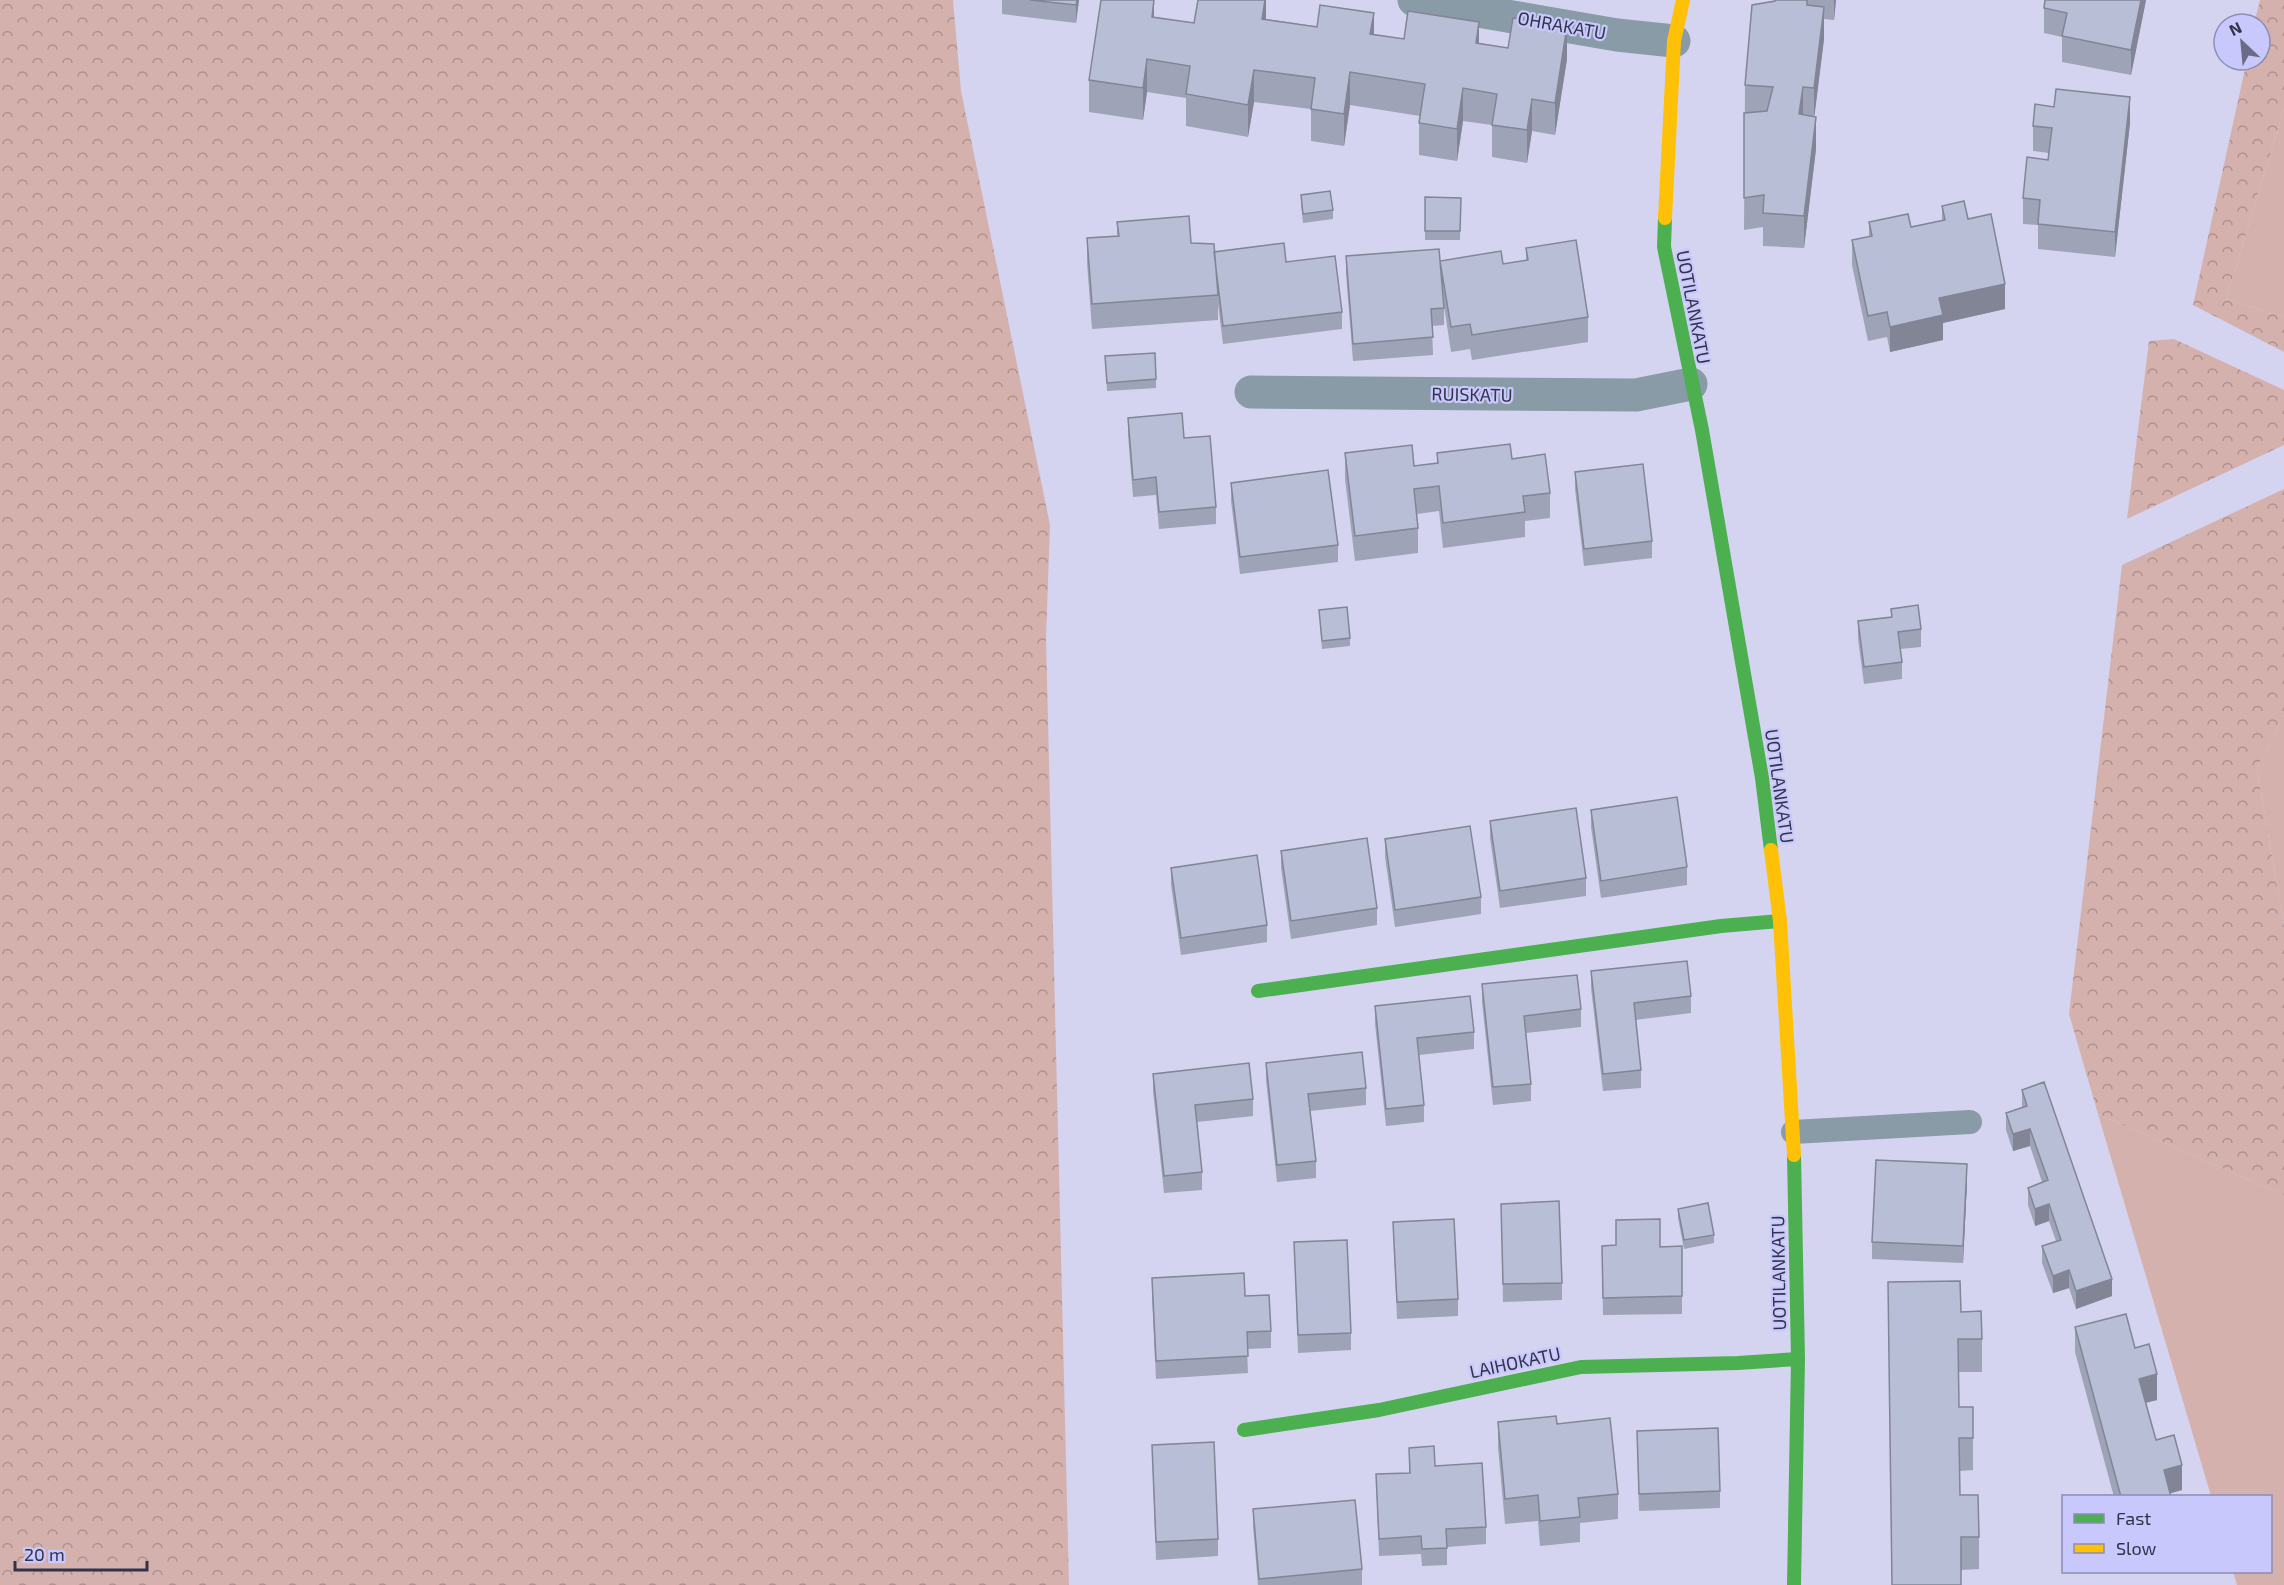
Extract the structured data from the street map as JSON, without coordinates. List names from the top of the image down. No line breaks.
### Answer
{"streets":{"street":["OHRAKATU","UOTILANKATU","RUISKATU","LAIHOKATU"]},"crossings":[["OHRAKATU","UOTILANKATU"],["UOTILANKATU","RUISKATU"],["UOTILANKATU","LAIHOKATU"]],"legend":["Fast","Slow"],"scale_bar":"20 m","north":"top left"}
